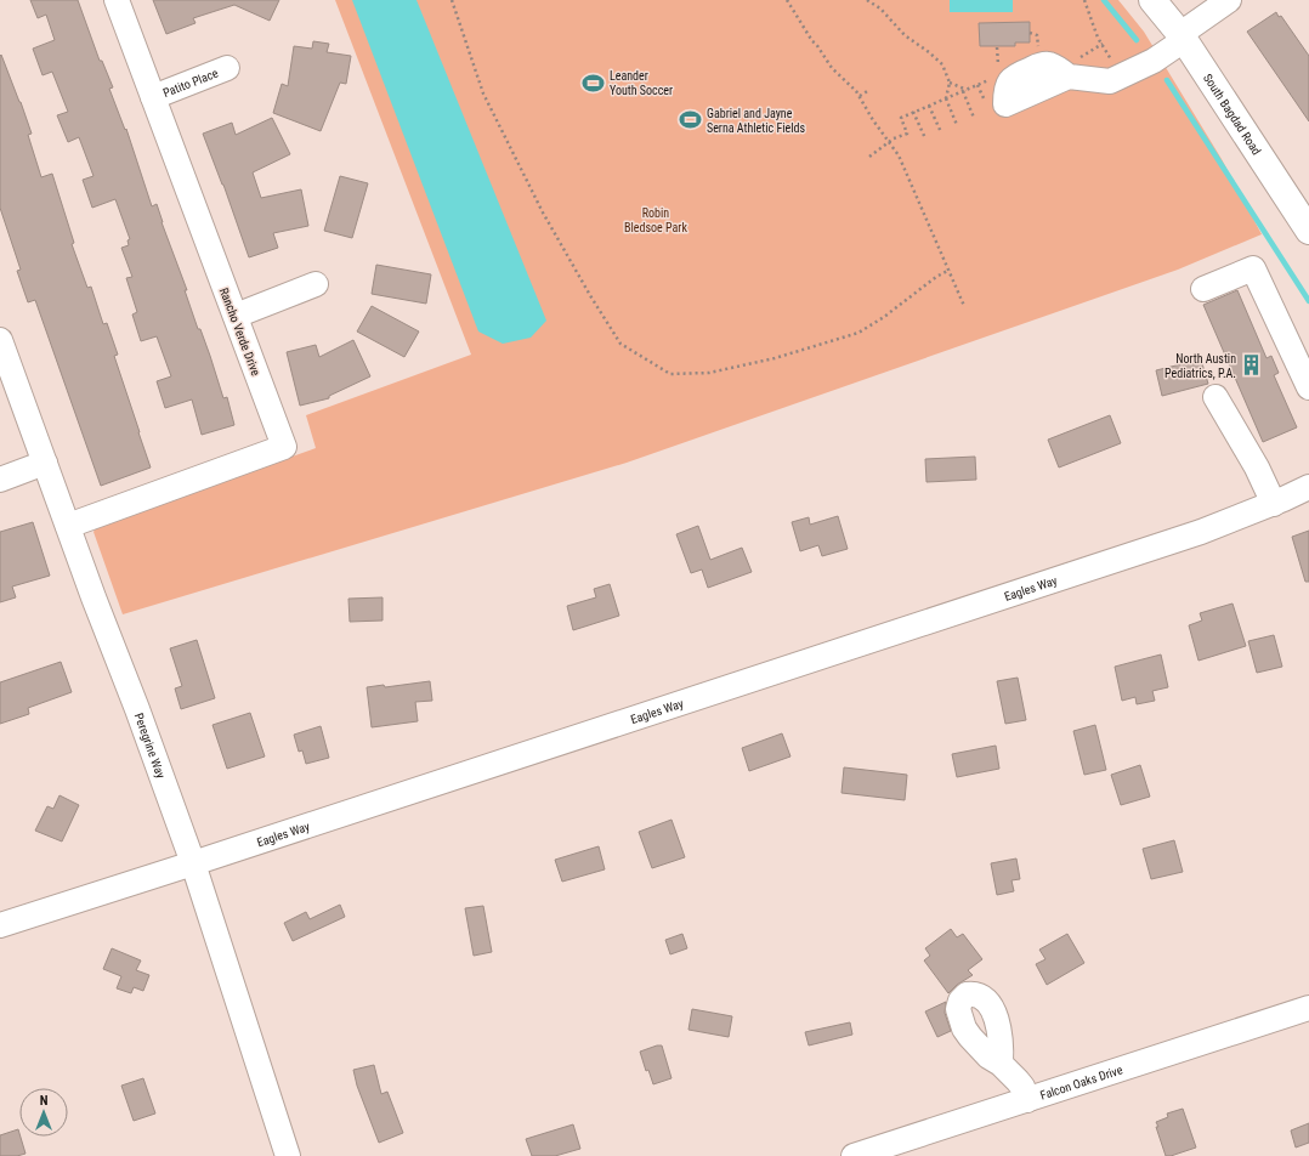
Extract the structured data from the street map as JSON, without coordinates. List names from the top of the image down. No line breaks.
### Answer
{"streets":{"main road":["South Bagdad Road"],"street":["Patito Place","Rancho Verde Drive","Eagles Way","Peregrine Way","Falcon Oaks Drive"]},"crossings":[["Patito Place","Rancho Verde Drive"],["Rancho Verde Drive","Peregrine Way"],["Eagles Way","Peregrine Way"]],"parks":["Robin Bledsoe Park"],"places":{"sports":["Leander Youth Soccer","Gabriel and Jayne Serna Athletic Fields"],"building":["North Austin Pediatrics, P.A."]},"north":"top"}
